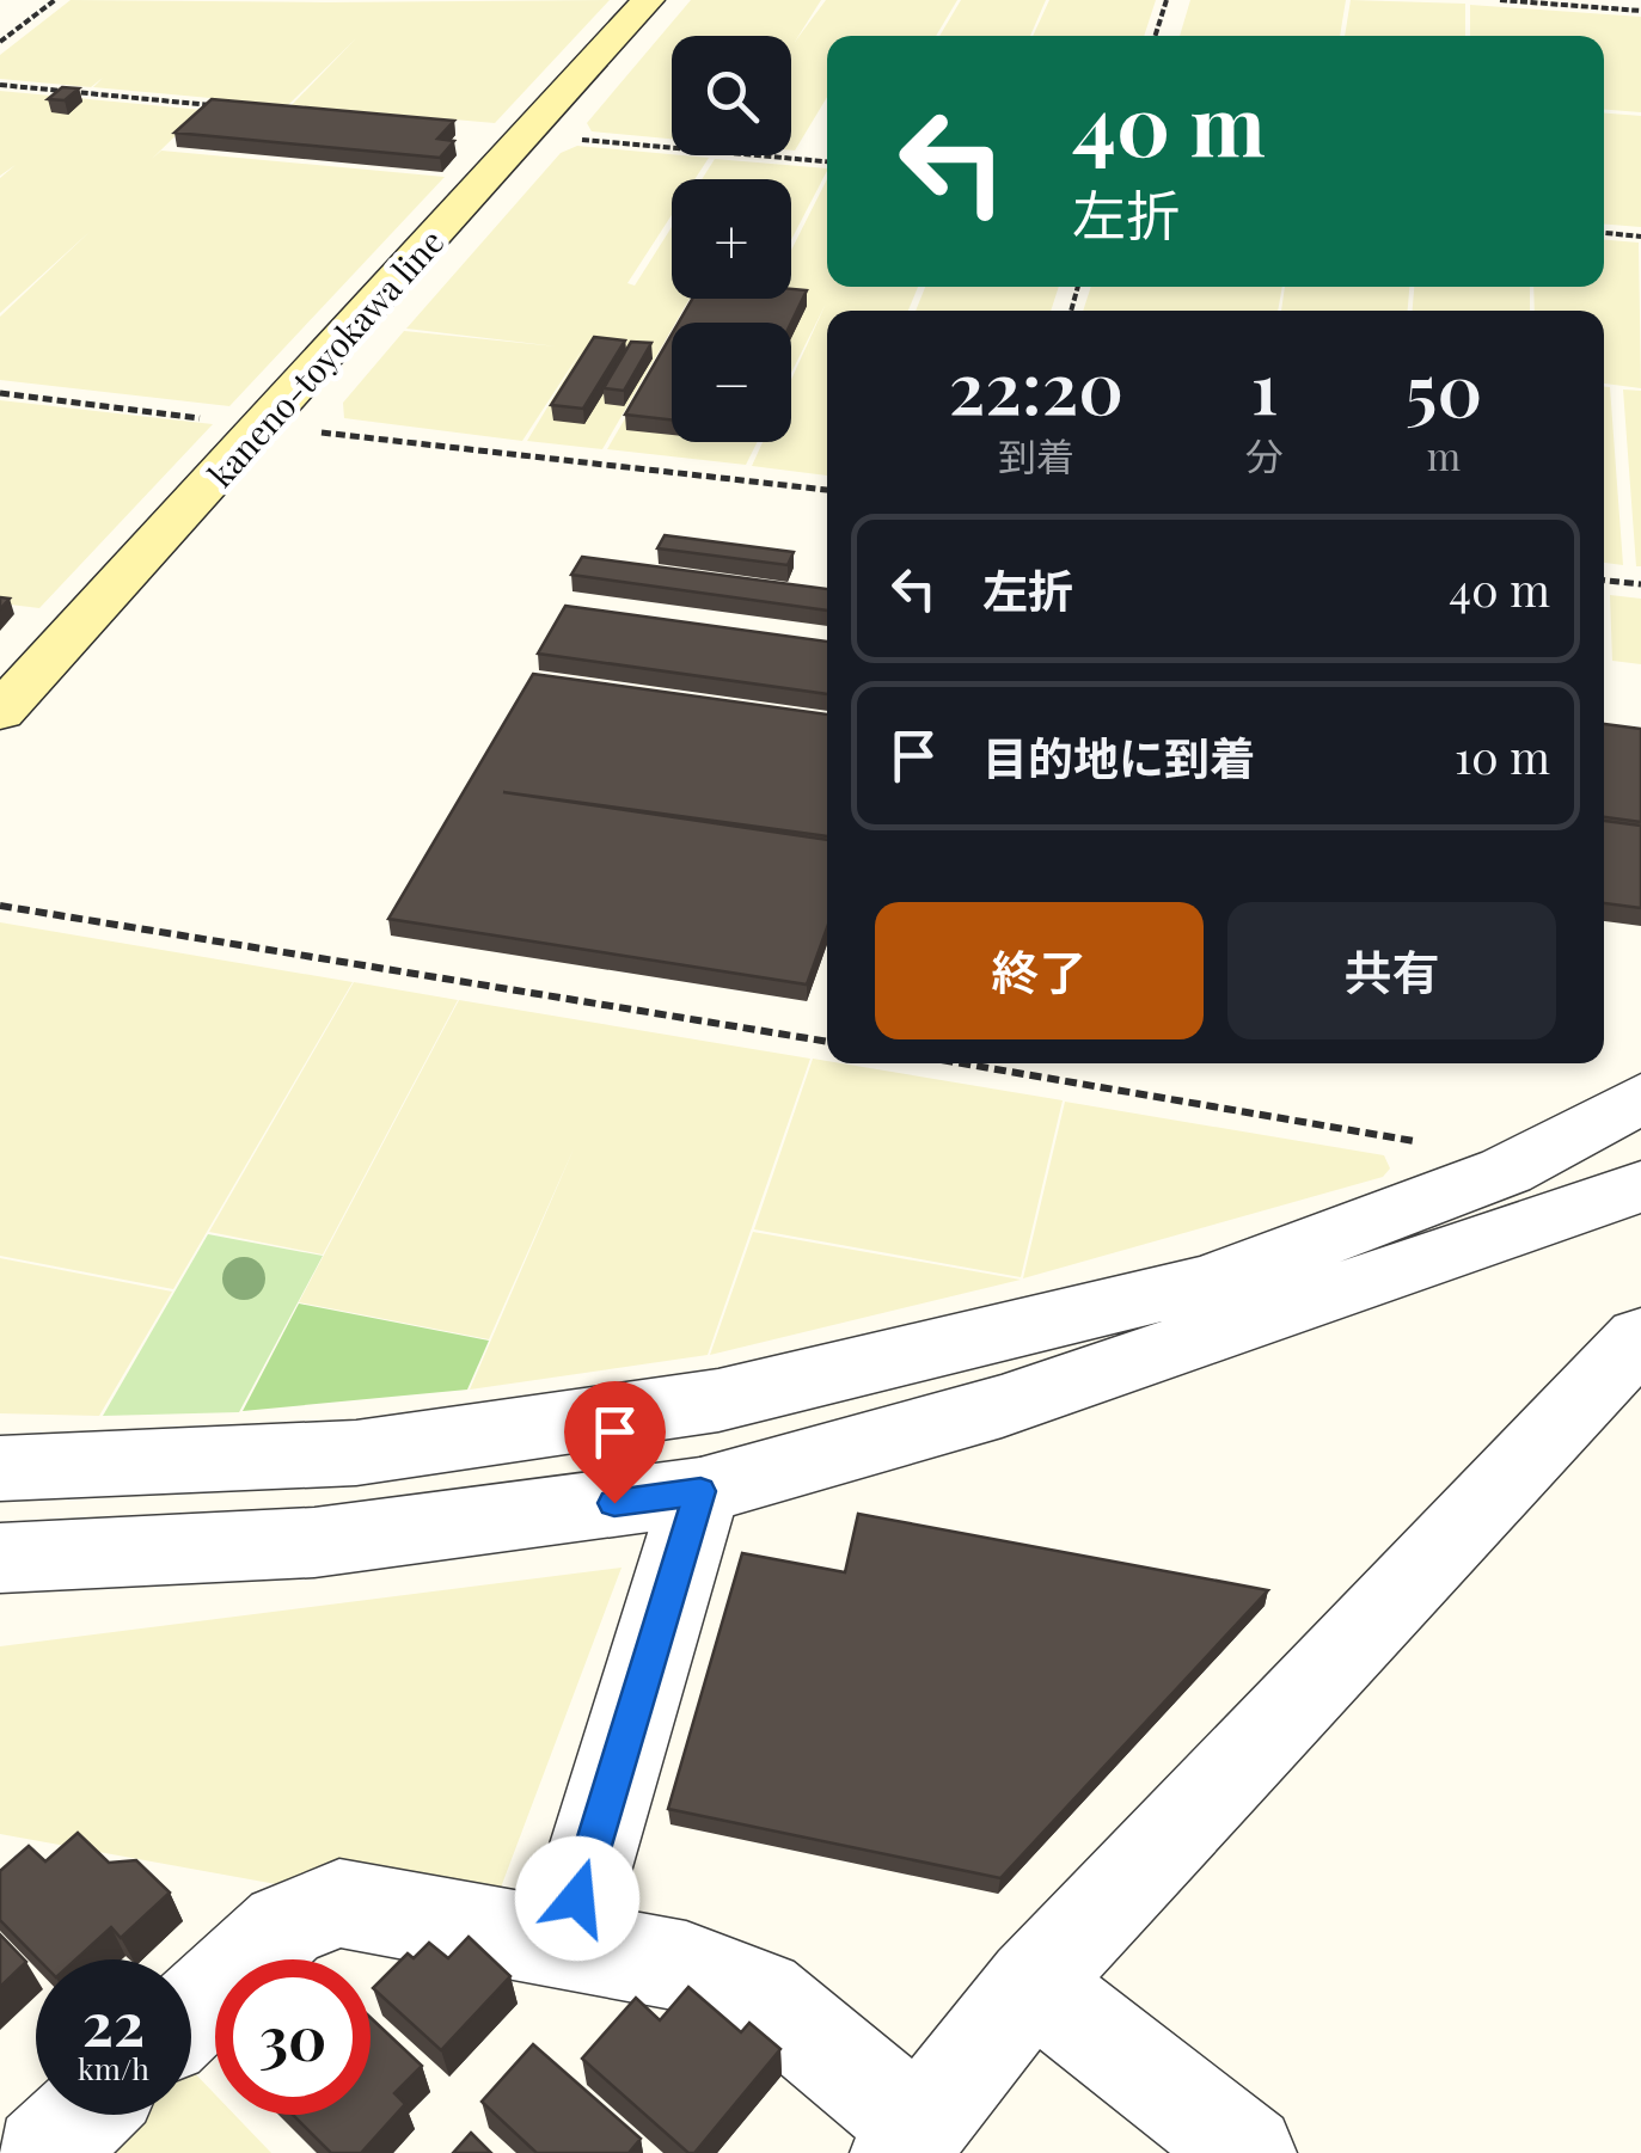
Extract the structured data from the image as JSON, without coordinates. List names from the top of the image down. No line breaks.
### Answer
{"streets":{"main road":["kaneno-toyokawa line"]},"page":{"map_buttons":["+","−"],"turn":["40 m","左折"],"eta":["22:20","到着","1","分","50","m"],"list":[{"name":"左折","value":"40 m"},{"name":"目的地に到着","value":"10 m"}],"buttons":["終了","共有"],"speed":"22 km/h","limit":"30"}}
